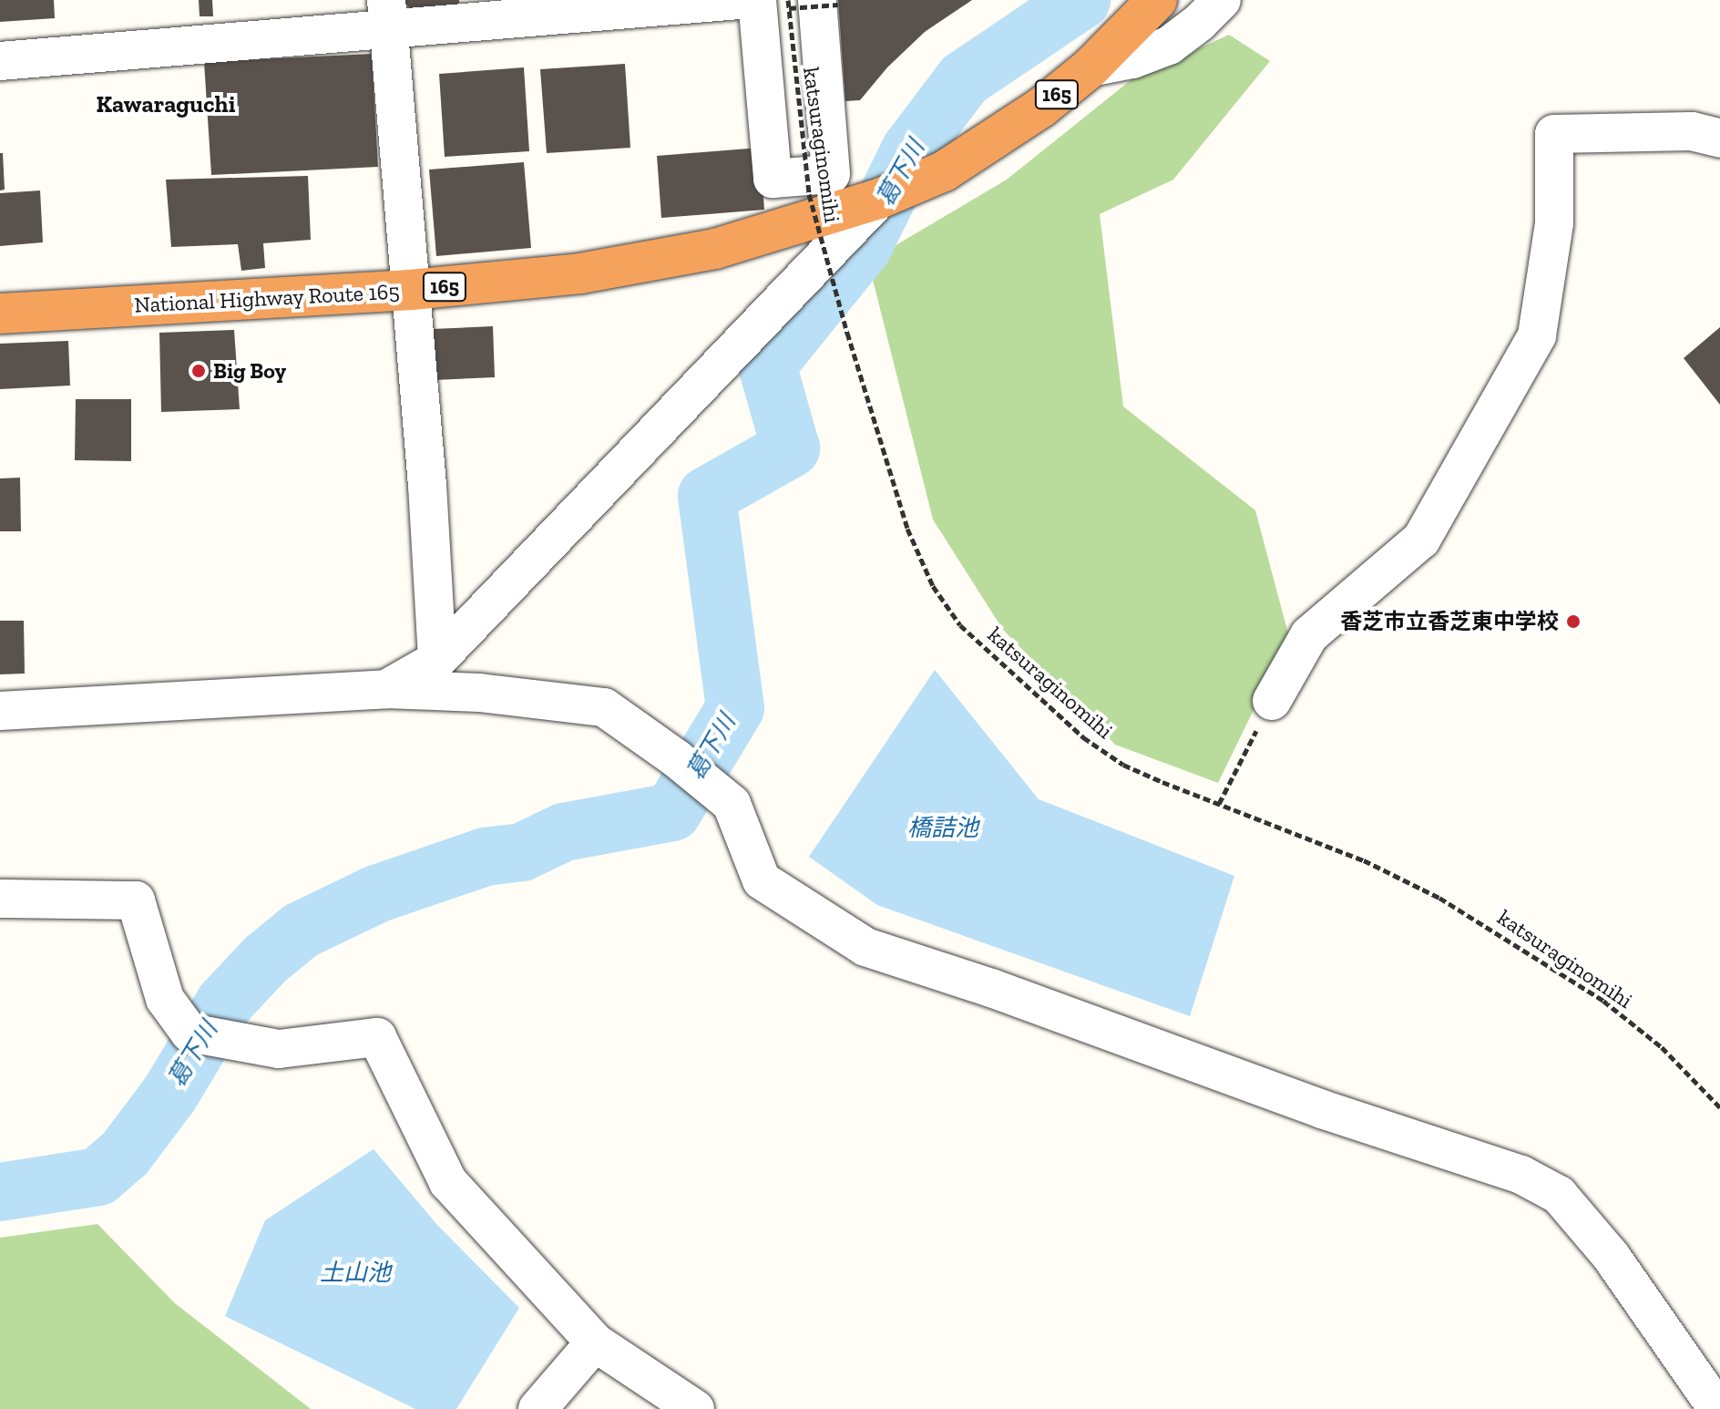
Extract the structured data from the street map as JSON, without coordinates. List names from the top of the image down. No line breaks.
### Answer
{"streets":{"highway":["165","National Highway Route 165"],"path":["katsuraginomihi"]},"districts":["Kawaraguchi"],"water":["葛下川","橋詰池","土山池"],"places":["Big Boy","香芝市立香芝東中学校"]}
